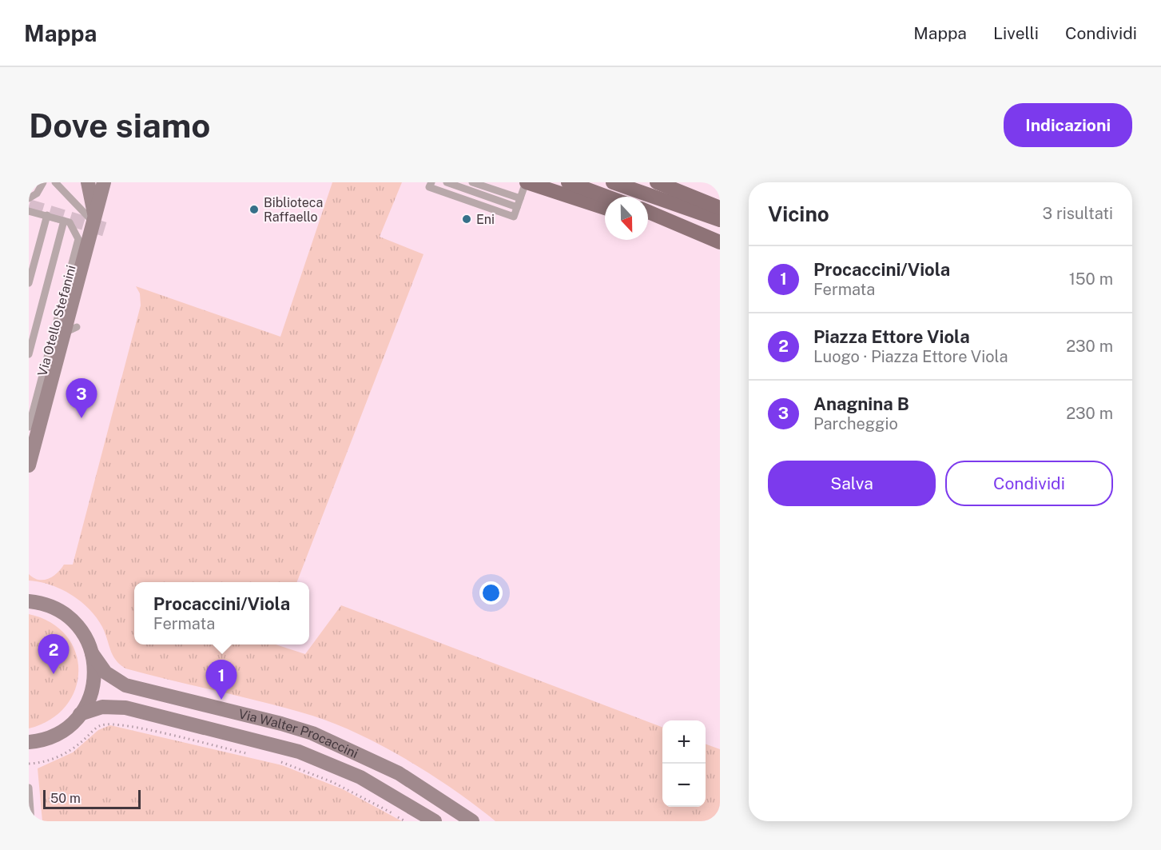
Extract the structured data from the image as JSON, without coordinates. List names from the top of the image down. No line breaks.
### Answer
{"streets":{"street":["Via Otello Stefanini","Via Walter Procaccini"]},"places":["Biblioteca Raffaello","Eni"],"scale_bar":"50 m","north":"bottom","page":{"header":"Mappa","nav":["Mappa","Livelli","Condividi"],"buttons":["Indicazioni",["Salva","Condividi"]],"title":"Dove siamo","heading":["Vicino","3 risultati"],"list":[{"mark":"1","name":"Procaccini/Viola","note":"Fermata","value":"150 m"},{"mark":"2","name":"Piazza Ettore Viola","note":"Luogo · Piazza Ettore Viola","value":"230 m"},{"mark":"3","name":"Anagnina B","note":"Parcheggio","value":"230 m"}],"pins":["3","2","1"],"popup":["Procaccini/Viola","Fermata"],"map_buttons":["+","−"],"scale":"50 m"}}
